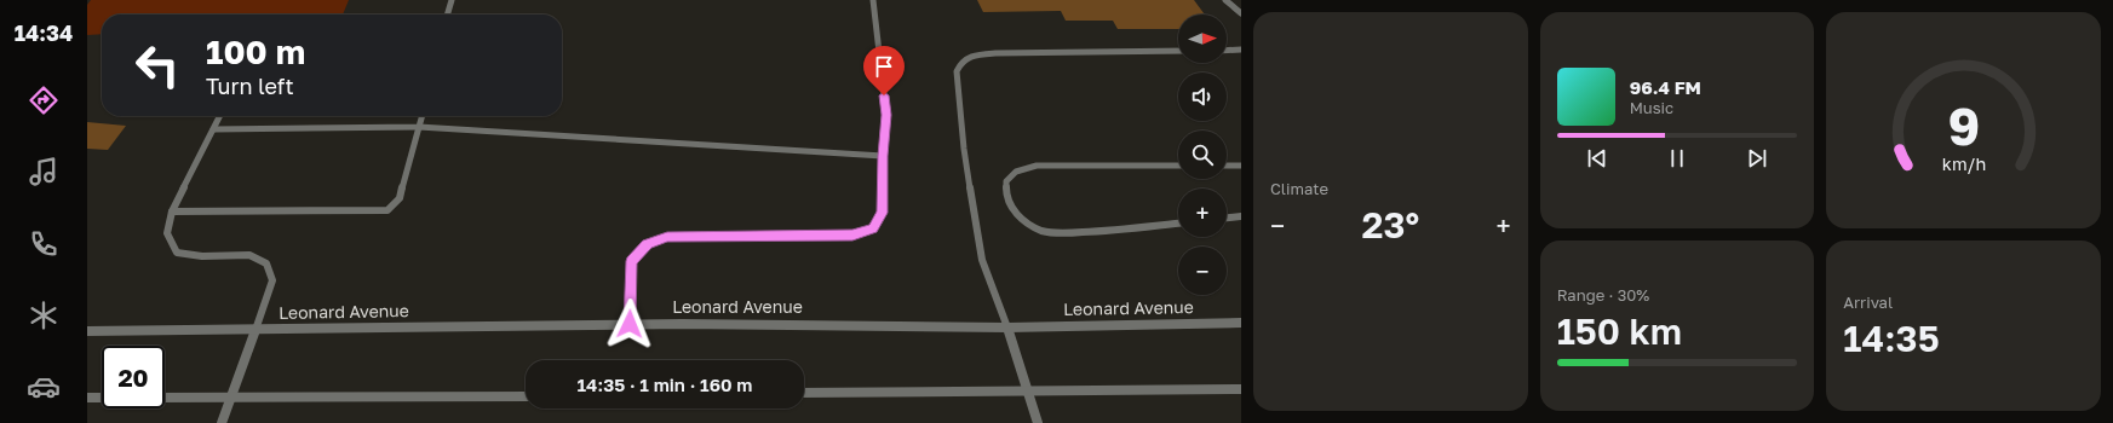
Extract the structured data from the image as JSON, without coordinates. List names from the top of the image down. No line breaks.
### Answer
{"streets":{"street":["Leonard Avenue"]},"north":"right","page":{"tabs":"14:34","tile":["Climate",["Range · 30%","150 km"],["Arrival","14:35"]],"map_buttons":["+","−"],"turn":["100 m","Turn left"],"song":["96.4 FM","Music"],"heat":["−","23°","+"],"limit":"20","trip":"14:35 · 1 min · 160 m","gauge":["9","km/h"]}}
